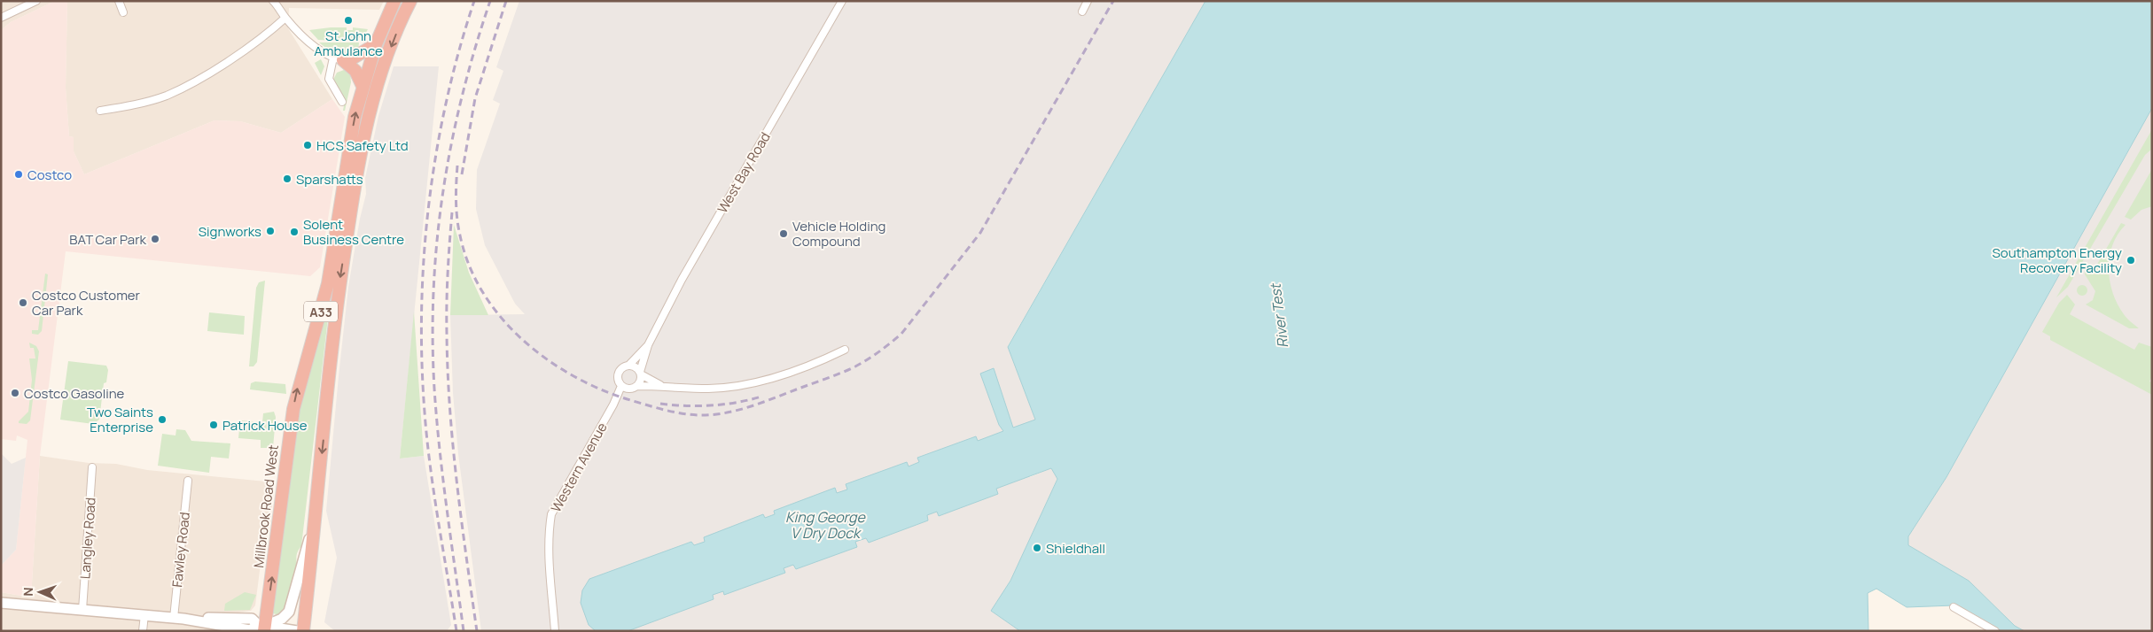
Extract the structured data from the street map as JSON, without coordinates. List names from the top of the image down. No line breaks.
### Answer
{"streets":{"highway":["A33","Millbrook Road West"],"street":["West Bay Road","Western Avenue","Langley Road","Fawley Road"]},"crossings":[["West Bay Road","Western Avenue"]],"water":["River Test","King George V Dry Dock"],"places":["St John Ambulance","HCS Safety Ltd","Costco","Sparshatts","Signworks","Solent Business Centre","Vehicle Holding Compound","BAT Car Park","Southampton Energy Recovery Facility","Costco Customer Car Park","Costco Gasoline","Two Saints Enterprise","Patrick House","Shieldhall"],"north":"left"}
